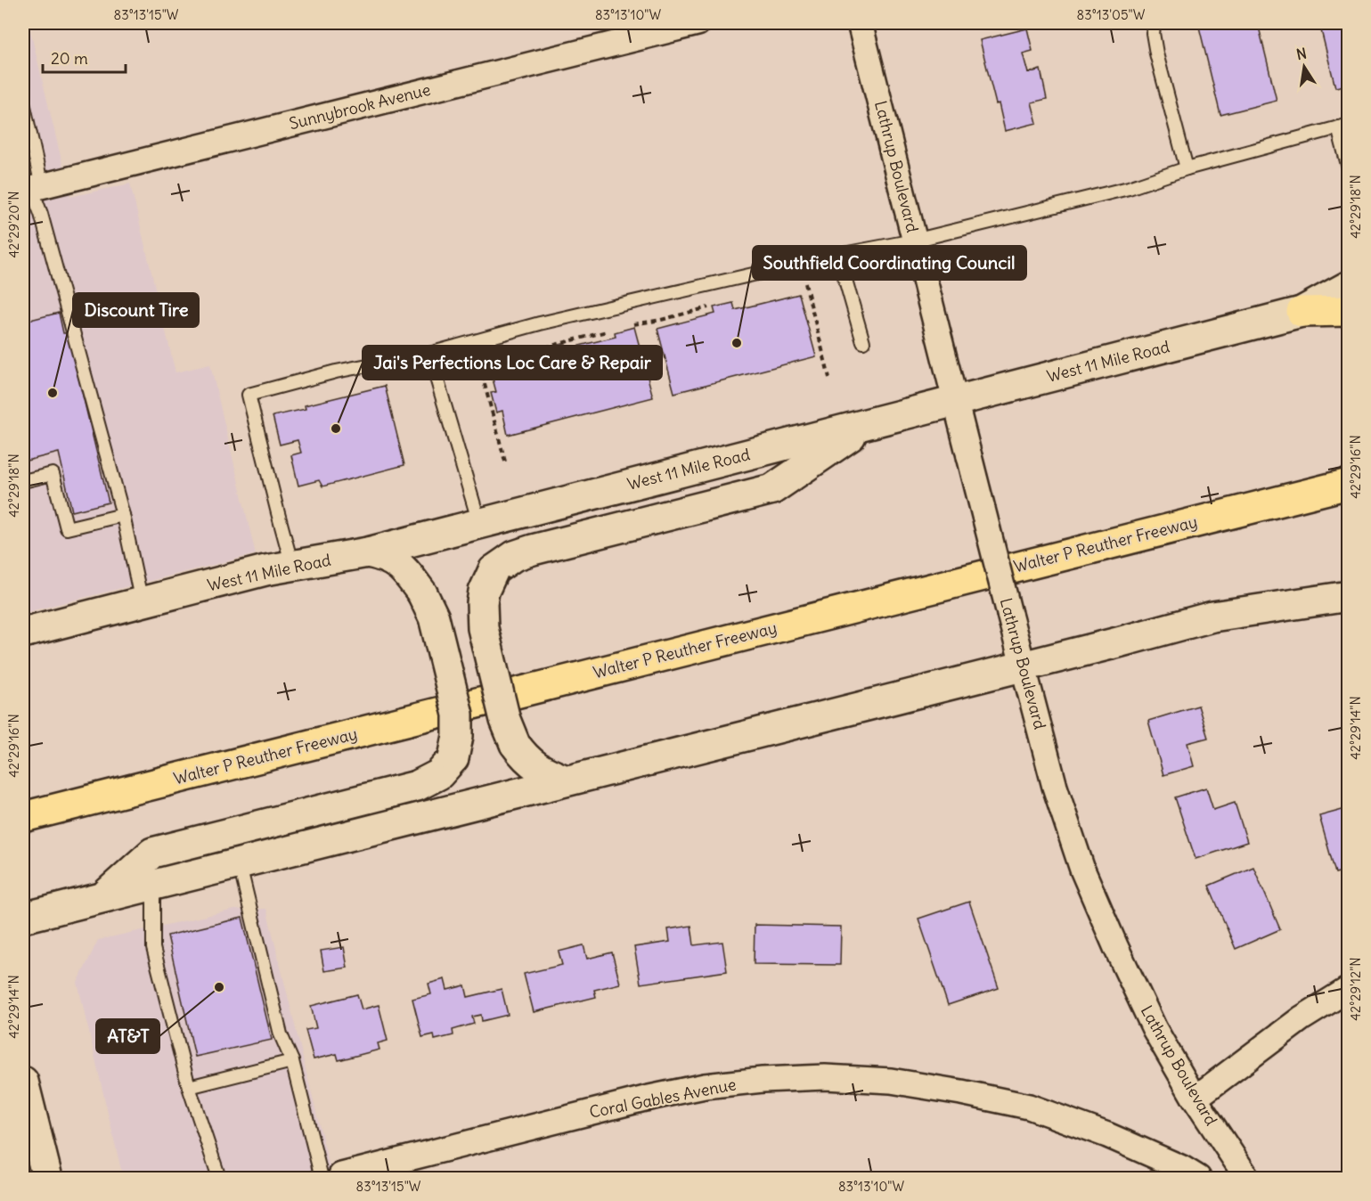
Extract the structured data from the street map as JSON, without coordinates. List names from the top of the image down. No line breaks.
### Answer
{"streets":{"highway":["Walter P Reuther Freeway"],"main road":["West 11 Mile Road"],"street":["Sunnybrook Avenue","Lathrup Boulevard","Coral Gables Avenue"]},"crossings":[["Lathrup Boulevard","West 11 Mile Road"]],"places":["Southfield Coordinating Council","Discount Tire","Jai's Perfections Loc Care & Repair","AT&T"],"scale_bar":"20 m","north":"top","coordinates":["83°13'15\"W","83°13'10\"W","83°13'05\"W","42°29'18\"N","42°29'20\"N","42°29'16\"N","42°29'14\"N","42°29'12\"N"]}
